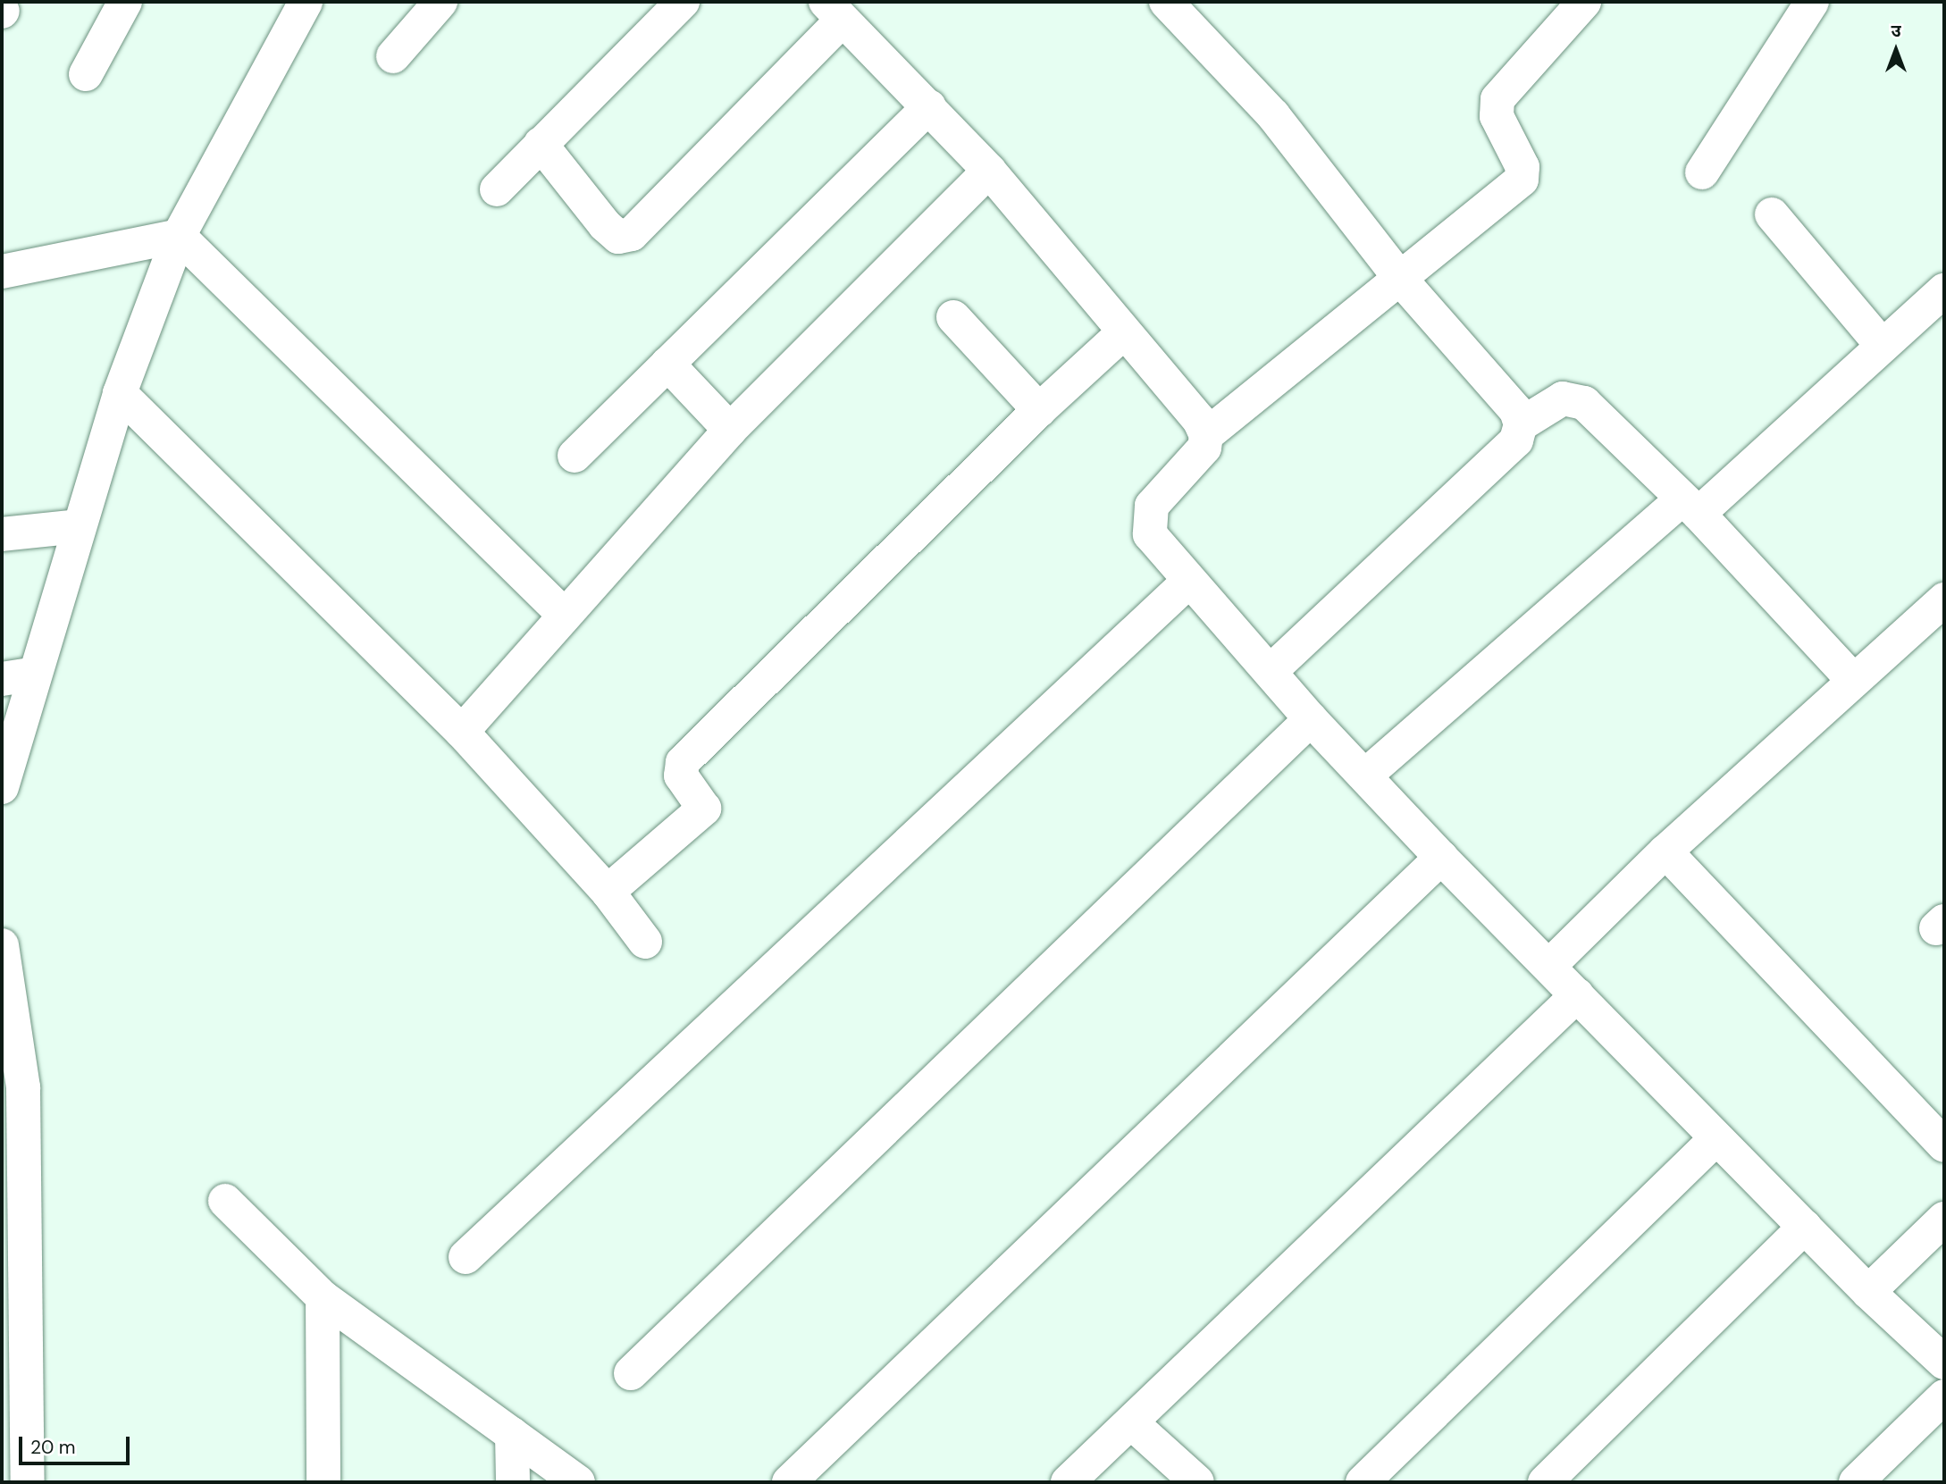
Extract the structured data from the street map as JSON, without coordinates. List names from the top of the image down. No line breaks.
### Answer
{"scale_bar":"20 m","north":"top"}
